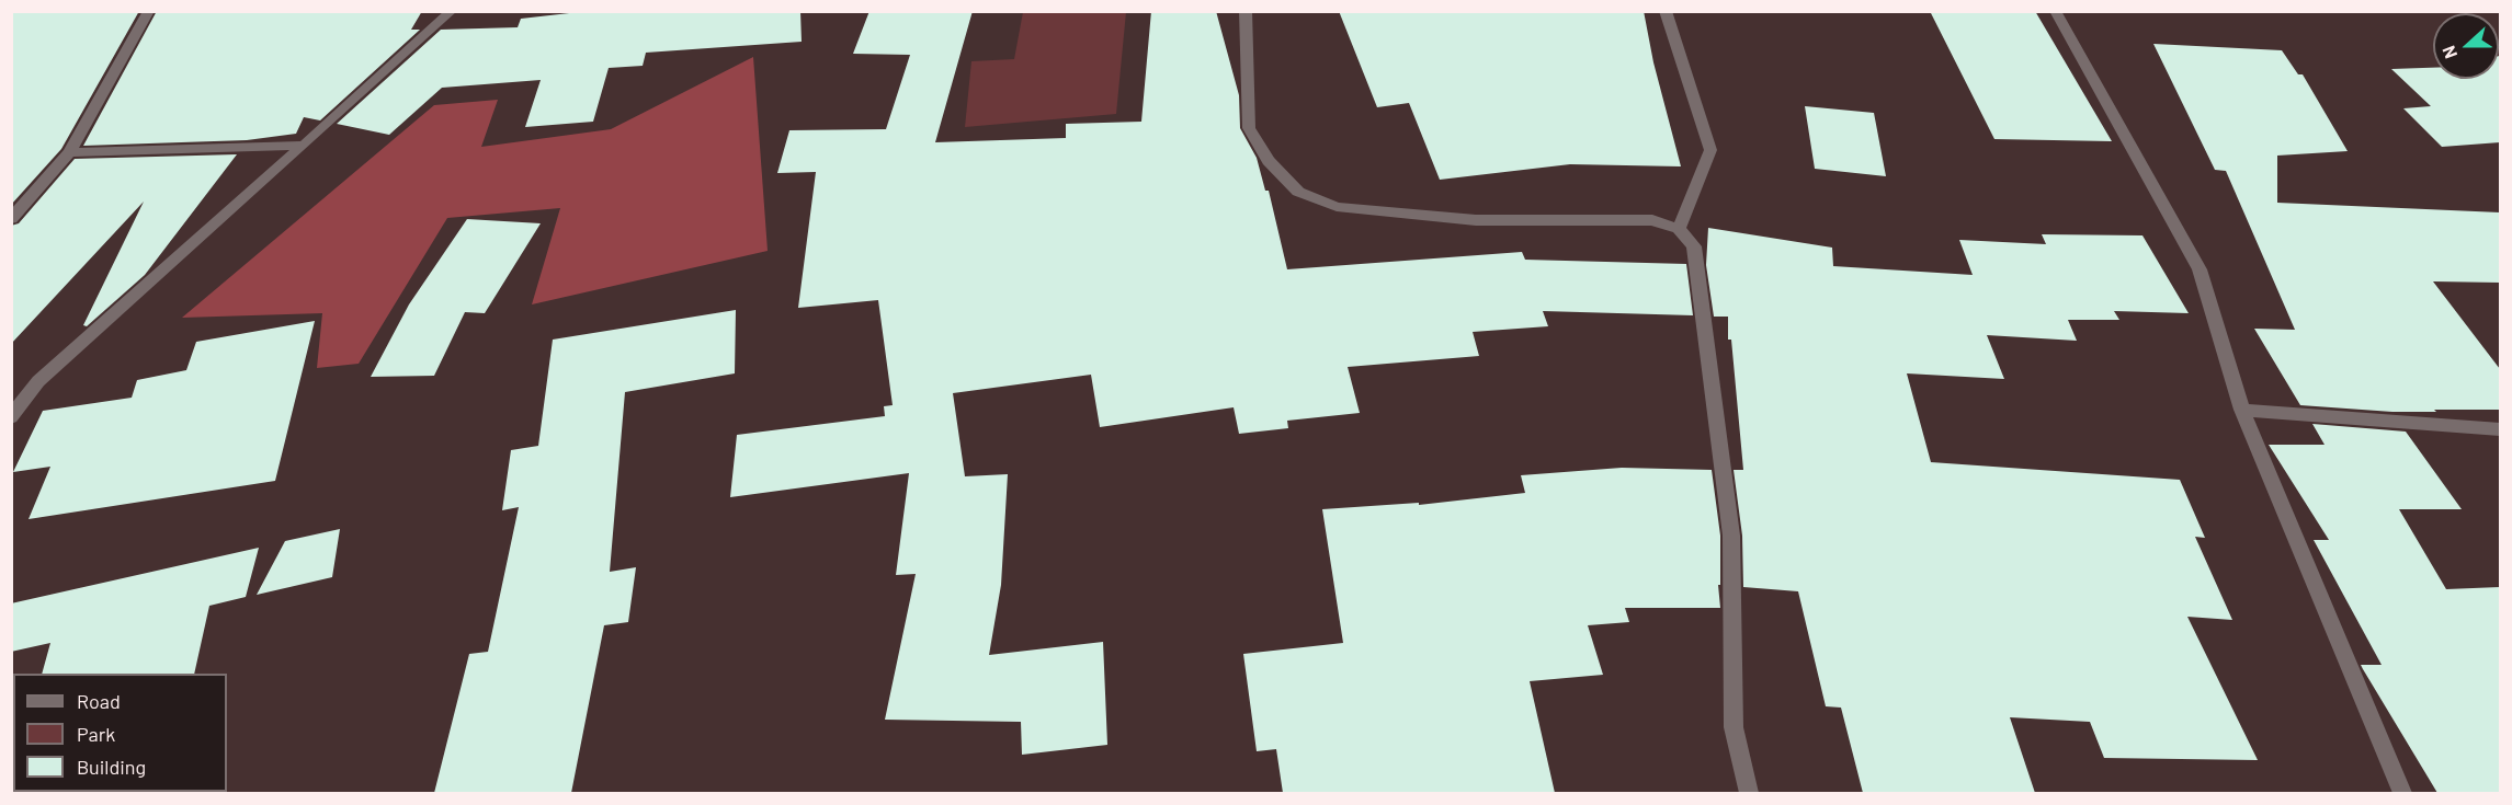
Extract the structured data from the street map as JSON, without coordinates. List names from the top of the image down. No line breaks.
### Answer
{"legend":["Road","Park","Building"],"north":"left"}
